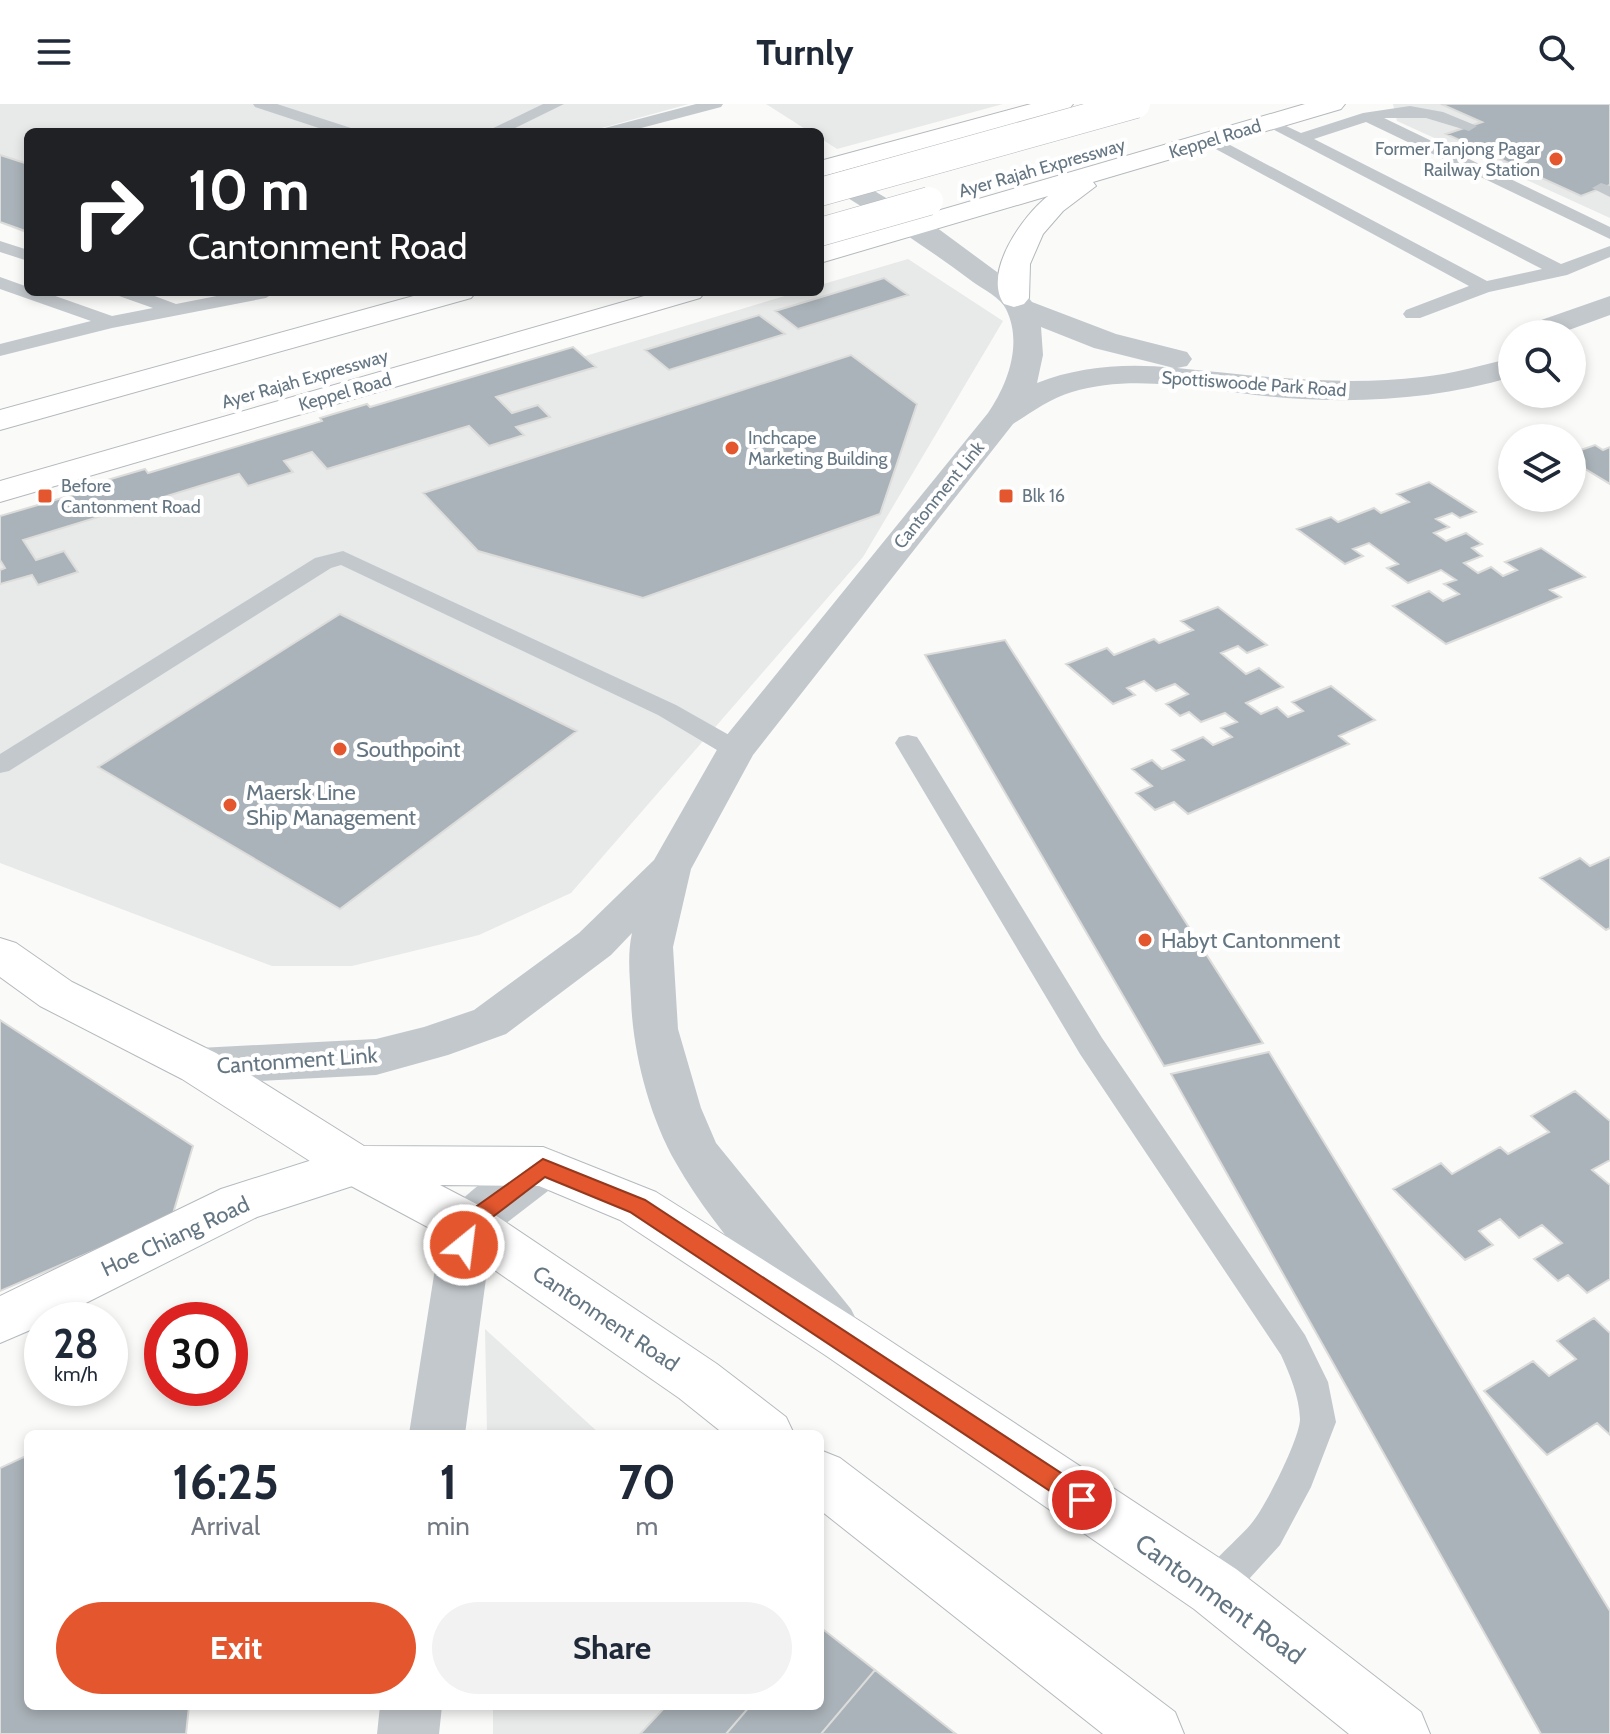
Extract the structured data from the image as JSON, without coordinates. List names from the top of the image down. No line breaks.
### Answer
{"streets":{"main road":["Keppel Road","Ayer Rajah Expressway","Hoe Chiang Road","Cantonment Road"],"street":["Spottiswoode Park Road","Cantonment Link"]},"crossings":[["Keppel Road","Ayer Rajah Expressway"],["Spottiswoode Park Road","Cantonment Link"],["Cantonment Link","Cantonment Road"],["Hoe Chiang Road","Cantonment Road"]],"places":{"other":["Former Tanjong Pagar Railway Station","Inchcape Marketing Building","Southpoint","Maersk Line Ship Management","Habyt Cantonment"],"transit":["Before Cantonment Road","Blk 16"]},"page":{"header":"Turnly","turn":["10 m","Cantonment Road"],"speed":"28 km/h","limit":"30","eta":["16:25","Arrival","1","min","70","m"],"buttons":["Exit","Share"]}}
